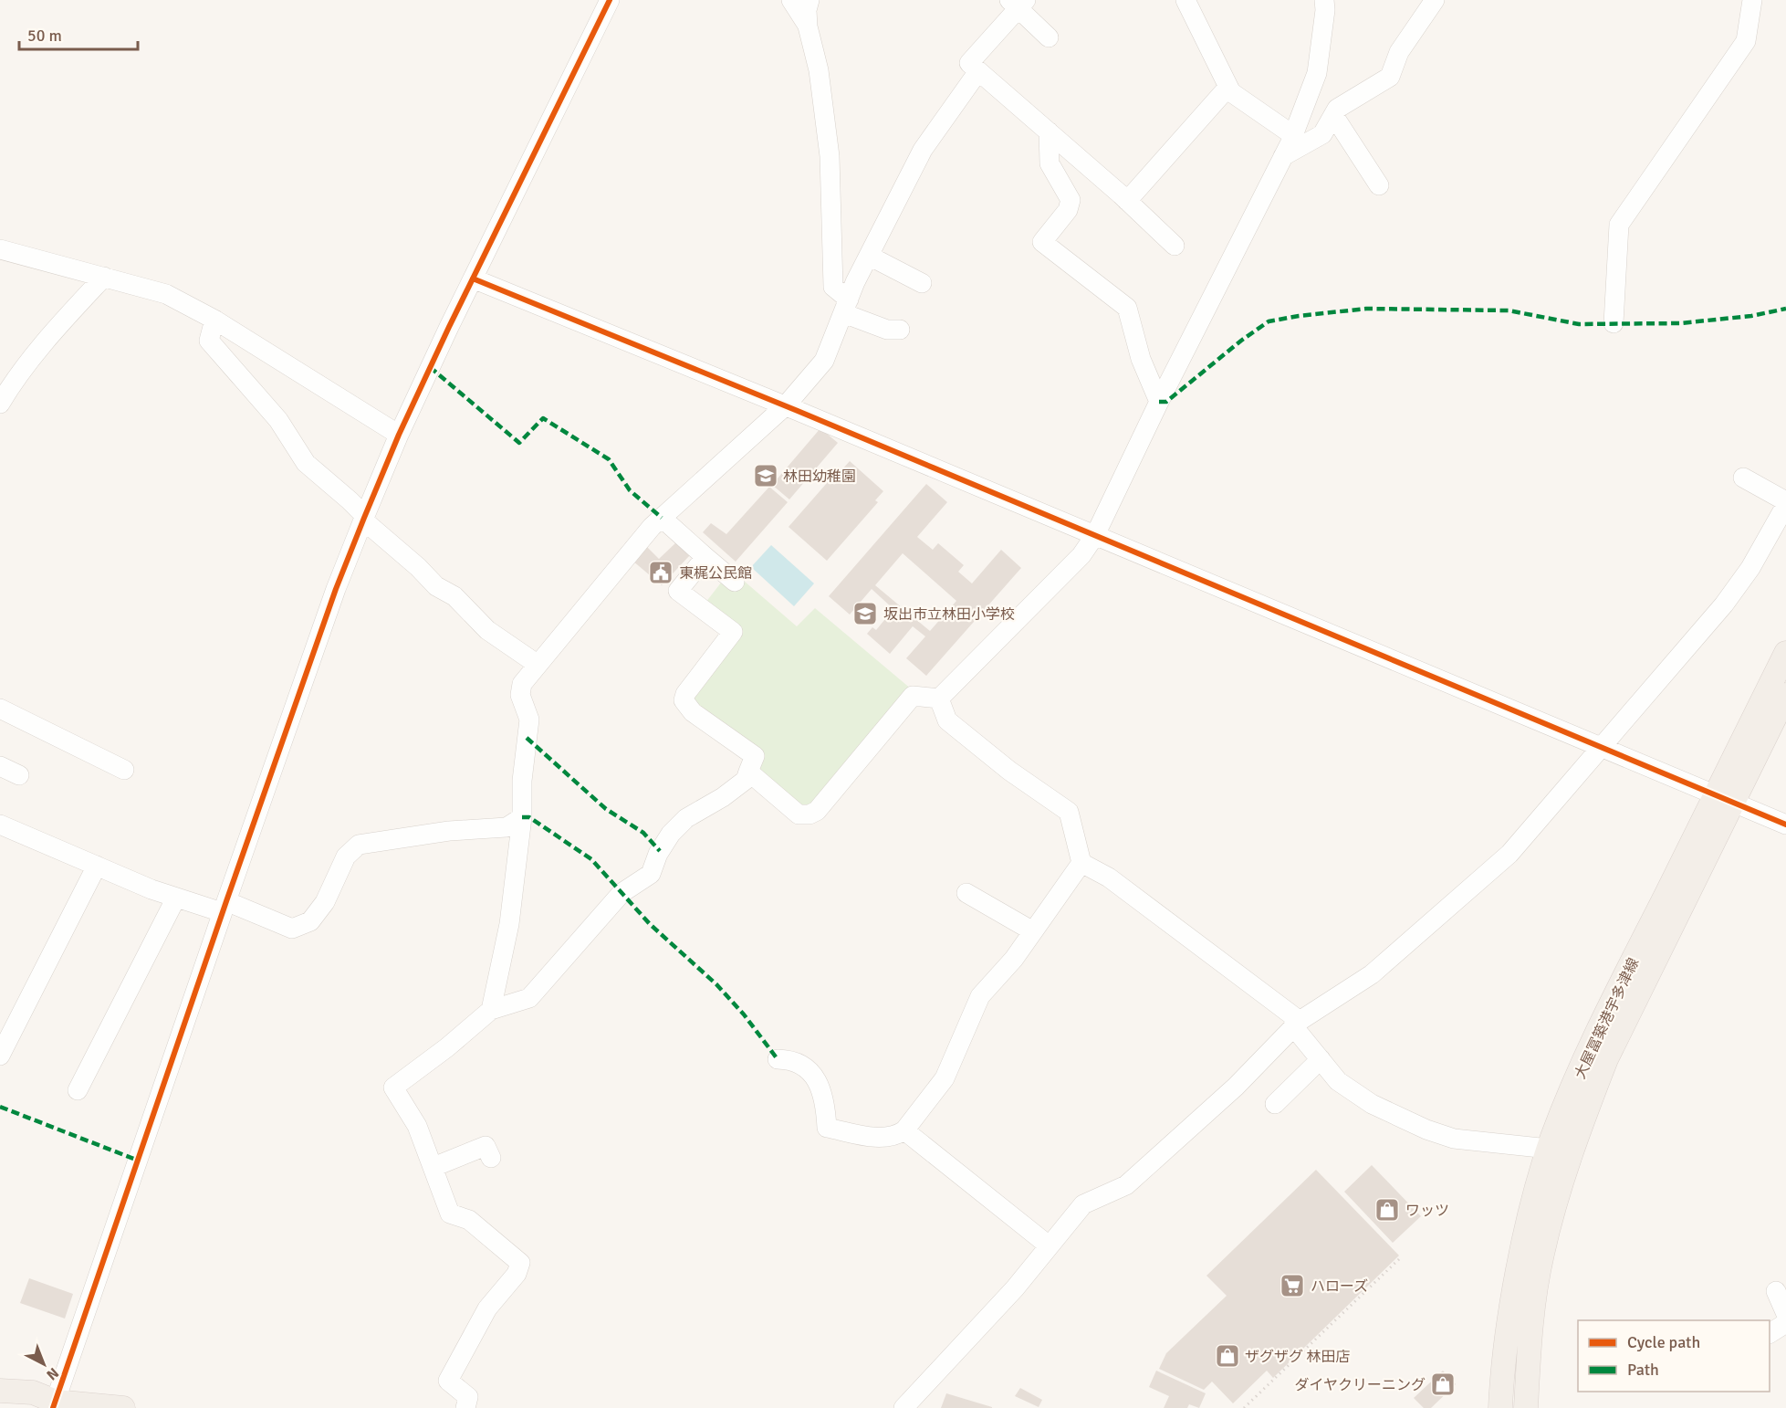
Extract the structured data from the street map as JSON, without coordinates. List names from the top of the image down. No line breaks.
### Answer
{"streets":{"main road":["大屋冨築港宇多津線"]},"places":{"school or university":["林田幼稚園","坂出市立林田小学校"],"public building":["東梶公民館"],"shop":["ワッツ","ザグザグ 林田店","ダイヤクリーニング"],"supermarket":["ハローズ"]},"legend":["Cycle path","Path"],"scale_bar":"50 m","north":"bottom right"}
